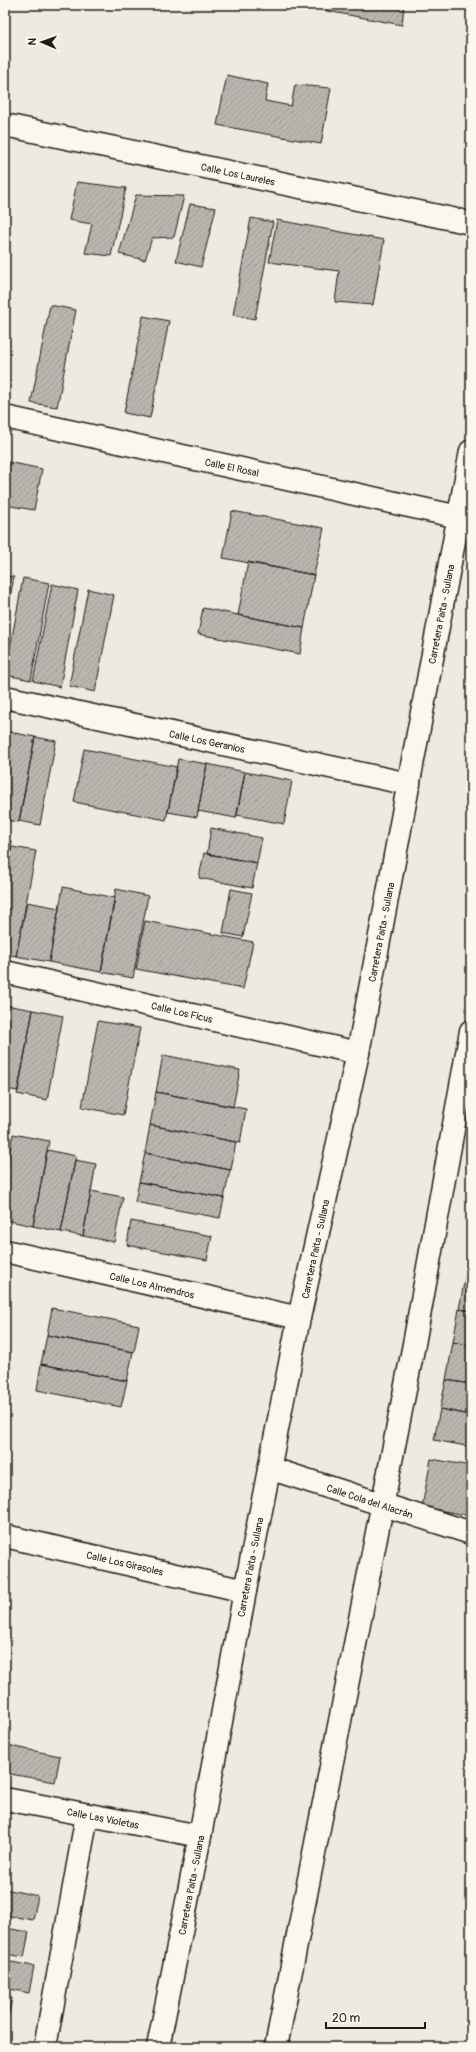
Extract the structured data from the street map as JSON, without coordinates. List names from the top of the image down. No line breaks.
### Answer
{"streets":{"street":["Calle Los Laureles","Calle El Rosal","Carretera Paita - Sullana","Calle Los Geranios","Calle Los Ficus","Calle Los Almendros","Calle Cola del Alacrán","Calle Los Girasoles","Calle Las Violetas"]},"crossings":[["Calle El Rosal","Carretera Paita - Sullana"],["Carretera Paita - Sullana","Calle Los Geranios"],["Carretera Paita - Sullana","Calle Los Ficus"],["Carretera Paita - Sullana","Calle Los Almendros"],["Carretera Paita - Sullana","Calle Cola del Alacrán"],["Carretera Paita - Sullana","Calle Los Girasoles"],["Carretera Paita - Sullana","Calle Las Violetas"]],"scale_bar":"20 m","north":"left"}
